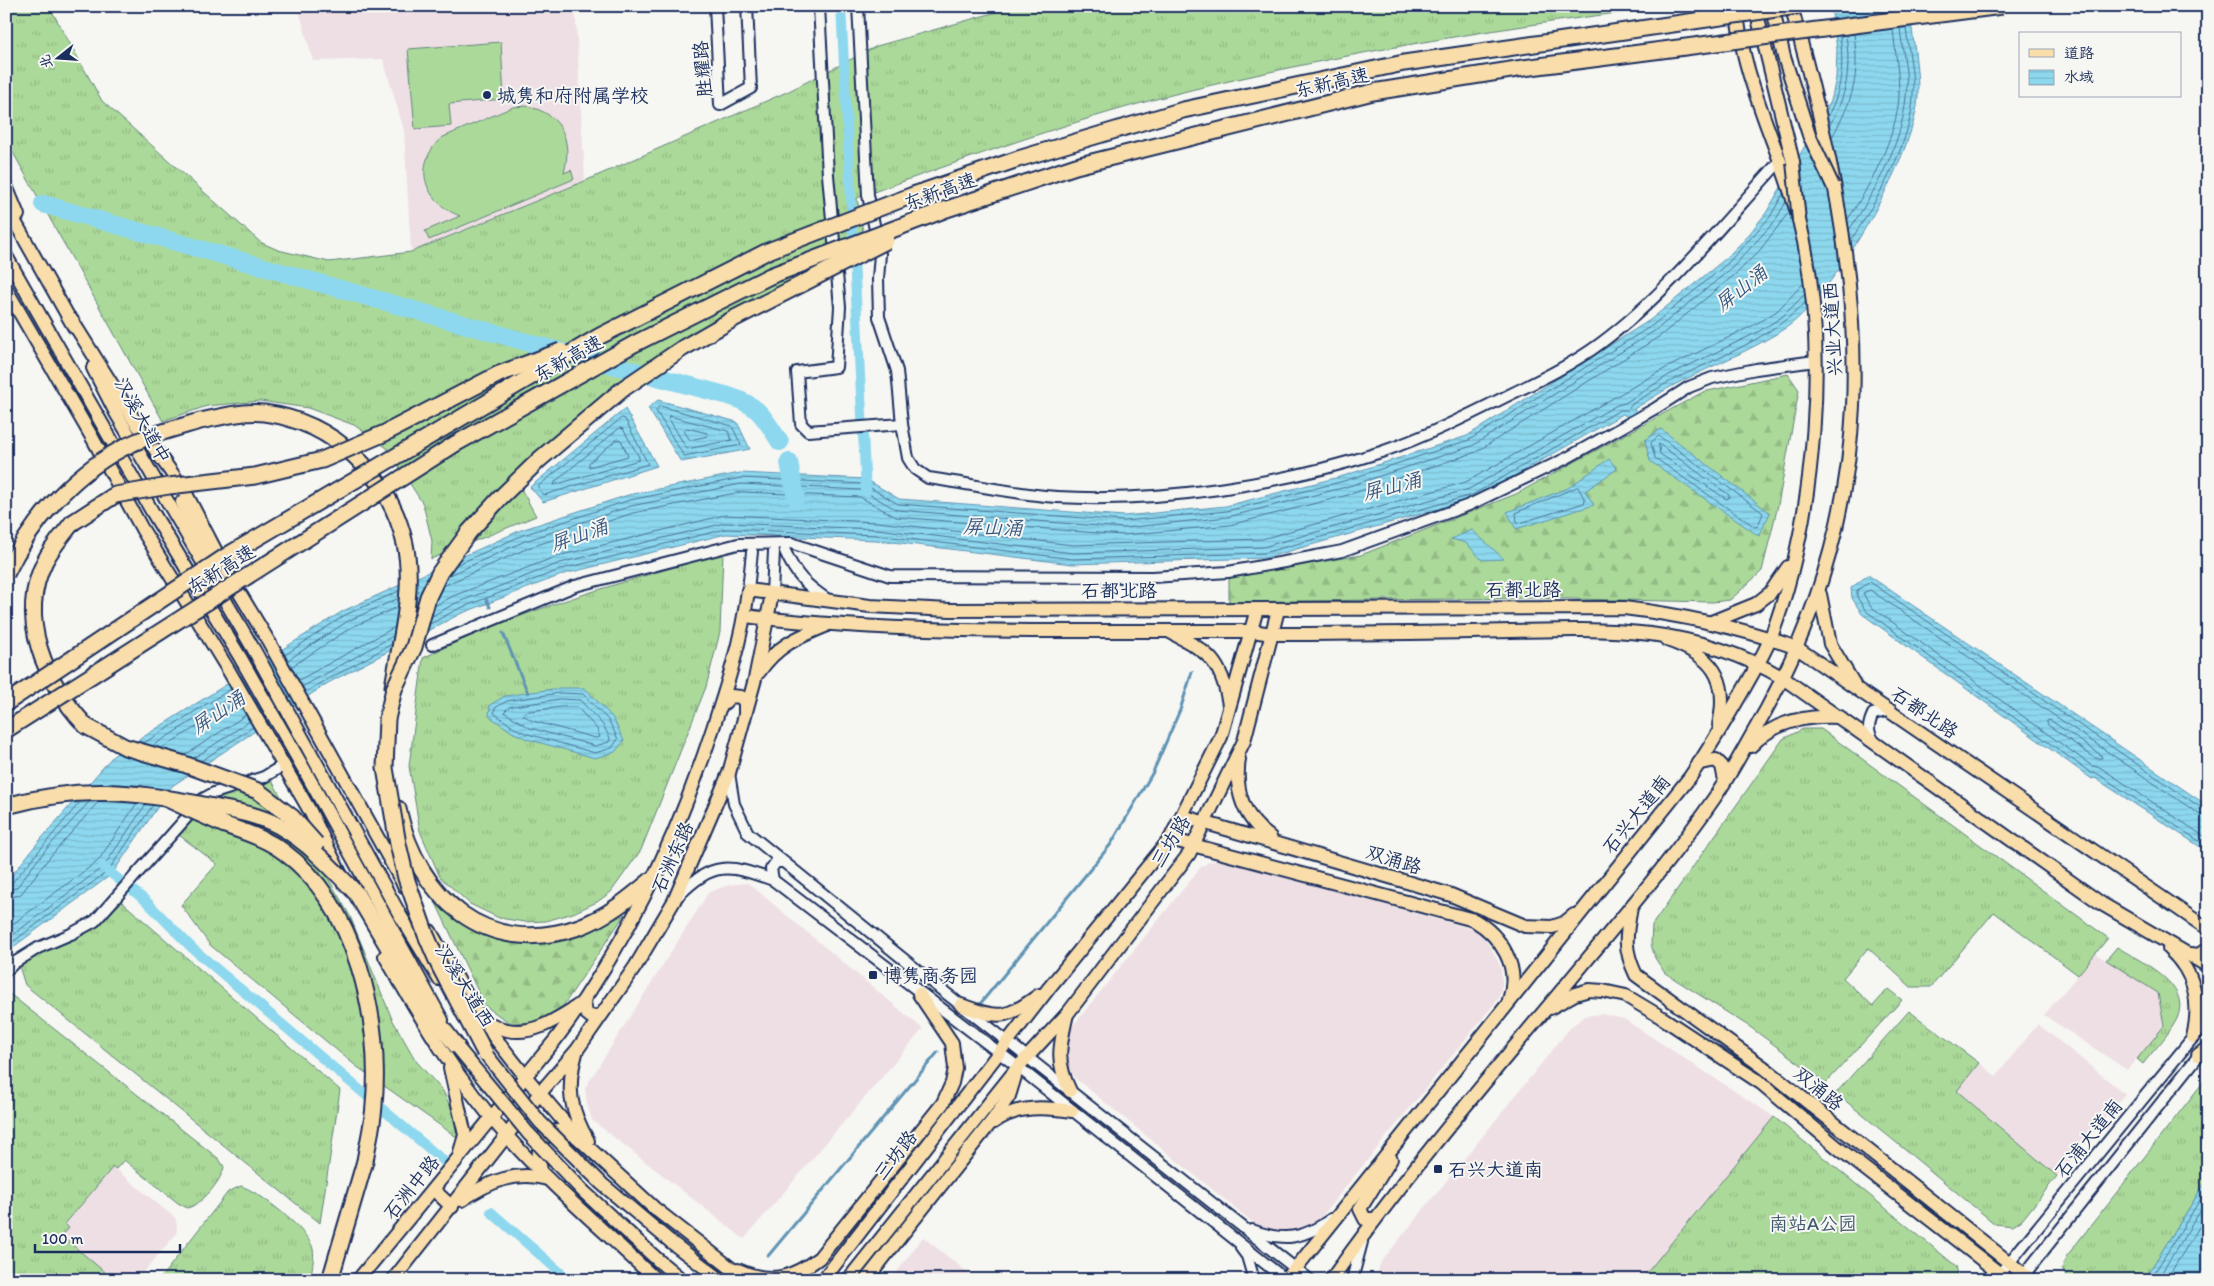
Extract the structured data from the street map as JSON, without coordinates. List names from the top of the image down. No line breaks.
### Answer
{"streets":{"highway":["东新高速"],"main road":["兴业大道西","汉溪大道中","石都北路","石兴大道南","三坊路","石洲东路","双涌路","汉溪大道西","石洲中路"],"street":["胜耀路","石浦大道南"]},"crossings":[["东新高速","兴业大道西"],["兴业大道西","石都北路"],["兴业大道西","石兴大道南"],["汉溪大道中","汉溪大道西"],["石都北路","石兴大道南"],["石都北路","三坊路"],["石都北路","石洲东路"],["石兴大道南","双涌路"],["三坊路","双涌路"],["石洲东路","石洲中路"],["双涌路","石浦大道南"]],"water":["屏山涌"],"parks":["南站A公园"],"places":{"other":["城隽和府附属学校"],"transit":["博隽商务园","石兴大道南"]},"legend":["道路","水域"],"scale_bar":"100 m","north":"left"}
